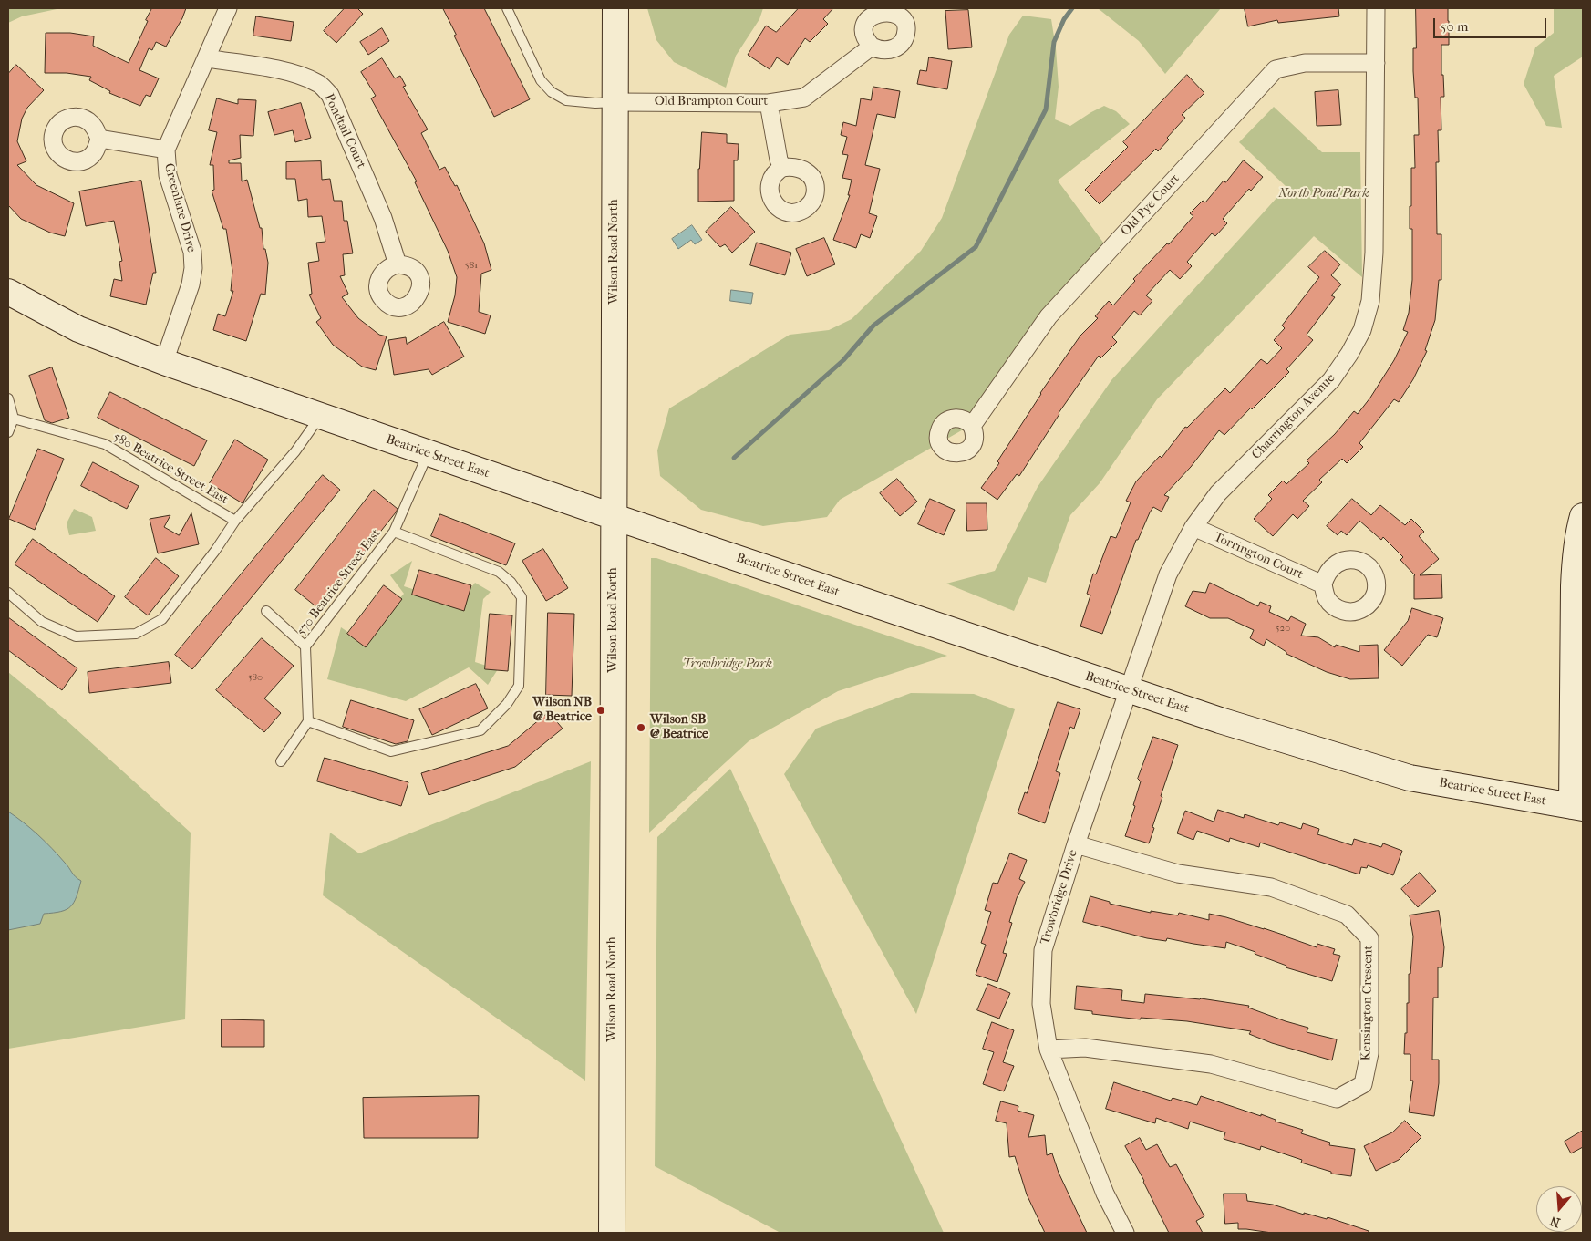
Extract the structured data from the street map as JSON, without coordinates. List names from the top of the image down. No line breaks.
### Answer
{"streets":{"street":["Old Brampton Court","Pondtail Court","Old Pye Court","Greenlane Drive","Wilson Road North","Charrington Avenue","Beatrice Street East","Torrington Court","Trowbridge Drive","Kensington Crescent"],"lane":["580 Beatrice Street East","570 Beatrice Street East"]},"crossings":[["Old Brampton Court","Wilson Road North"],["Pondtail Court","Greenlane Drive"],["Old Pye Court","Charrington Avenue"],["Greenlane Drive","Beatrice Street East"],["Wilson Road North","Beatrice Street East"],["Charrington Avenue","Beatrice Street East"],["Charrington Avenue","Torrington Court"],["Charrington Avenue","Trowbridge Drive"],["Beatrice Street East","580 Beatrice Street East"],["Beatrice Street East","570 Beatrice Street East"],["Beatrice Street East","Trowbridge Drive"],["Trowbridge Drive","Kensington Crescent"]],"parks":["North Pond Park","Trowbridge Park"],"places":["Wilson NB @ Beatrice","Wilson SB @ Beatrice"],"house_numbers":["581","520","580"],"scale_bar":"50 m","north":"bottom"}
